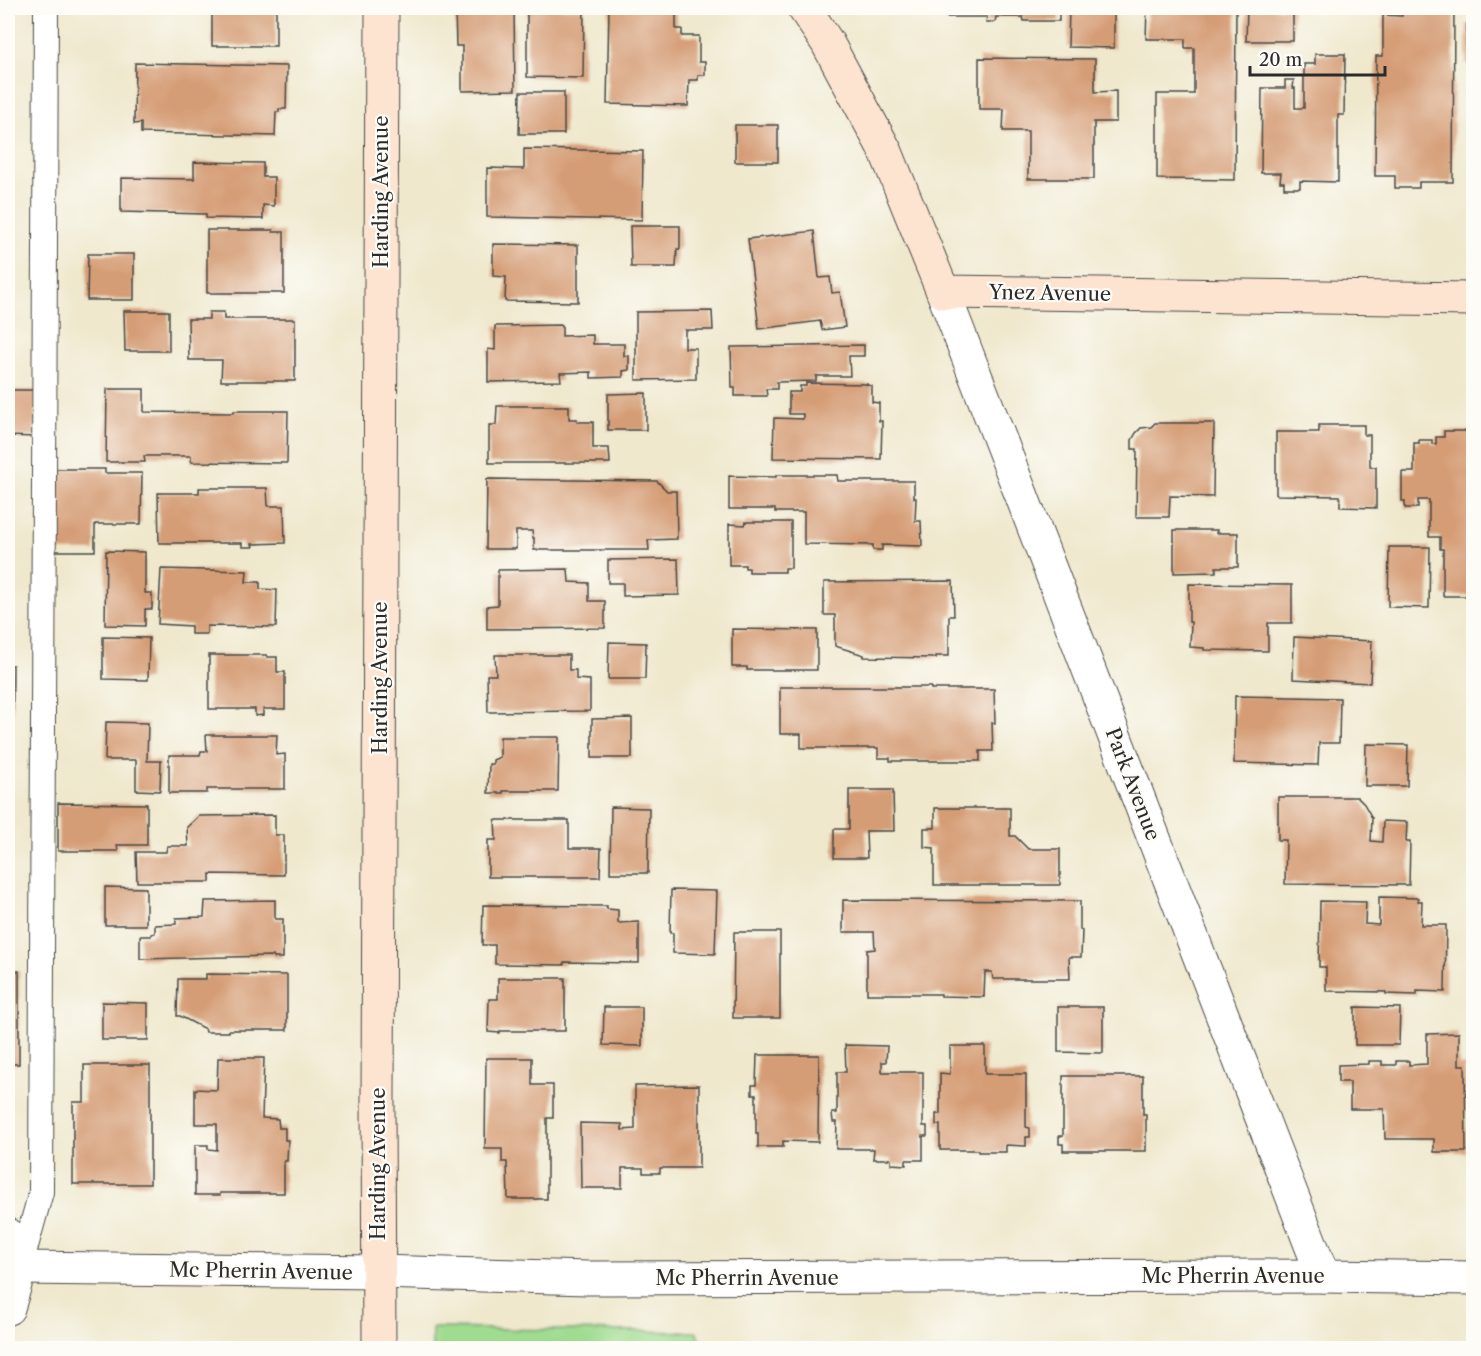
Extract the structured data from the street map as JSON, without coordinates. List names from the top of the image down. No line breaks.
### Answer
{"streets":{"street":["Harding Avenue","Ynez Avenue","Park Avenue","Mc Pherrin Avenue"]},"crossings":[["Harding Avenue","Mc Pherrin Avenue"],["Ynez Avenue","Park Avenue"],["Park Avenue","Mc Pherrin Avenue"]],"scale_bar":"20 m"}
